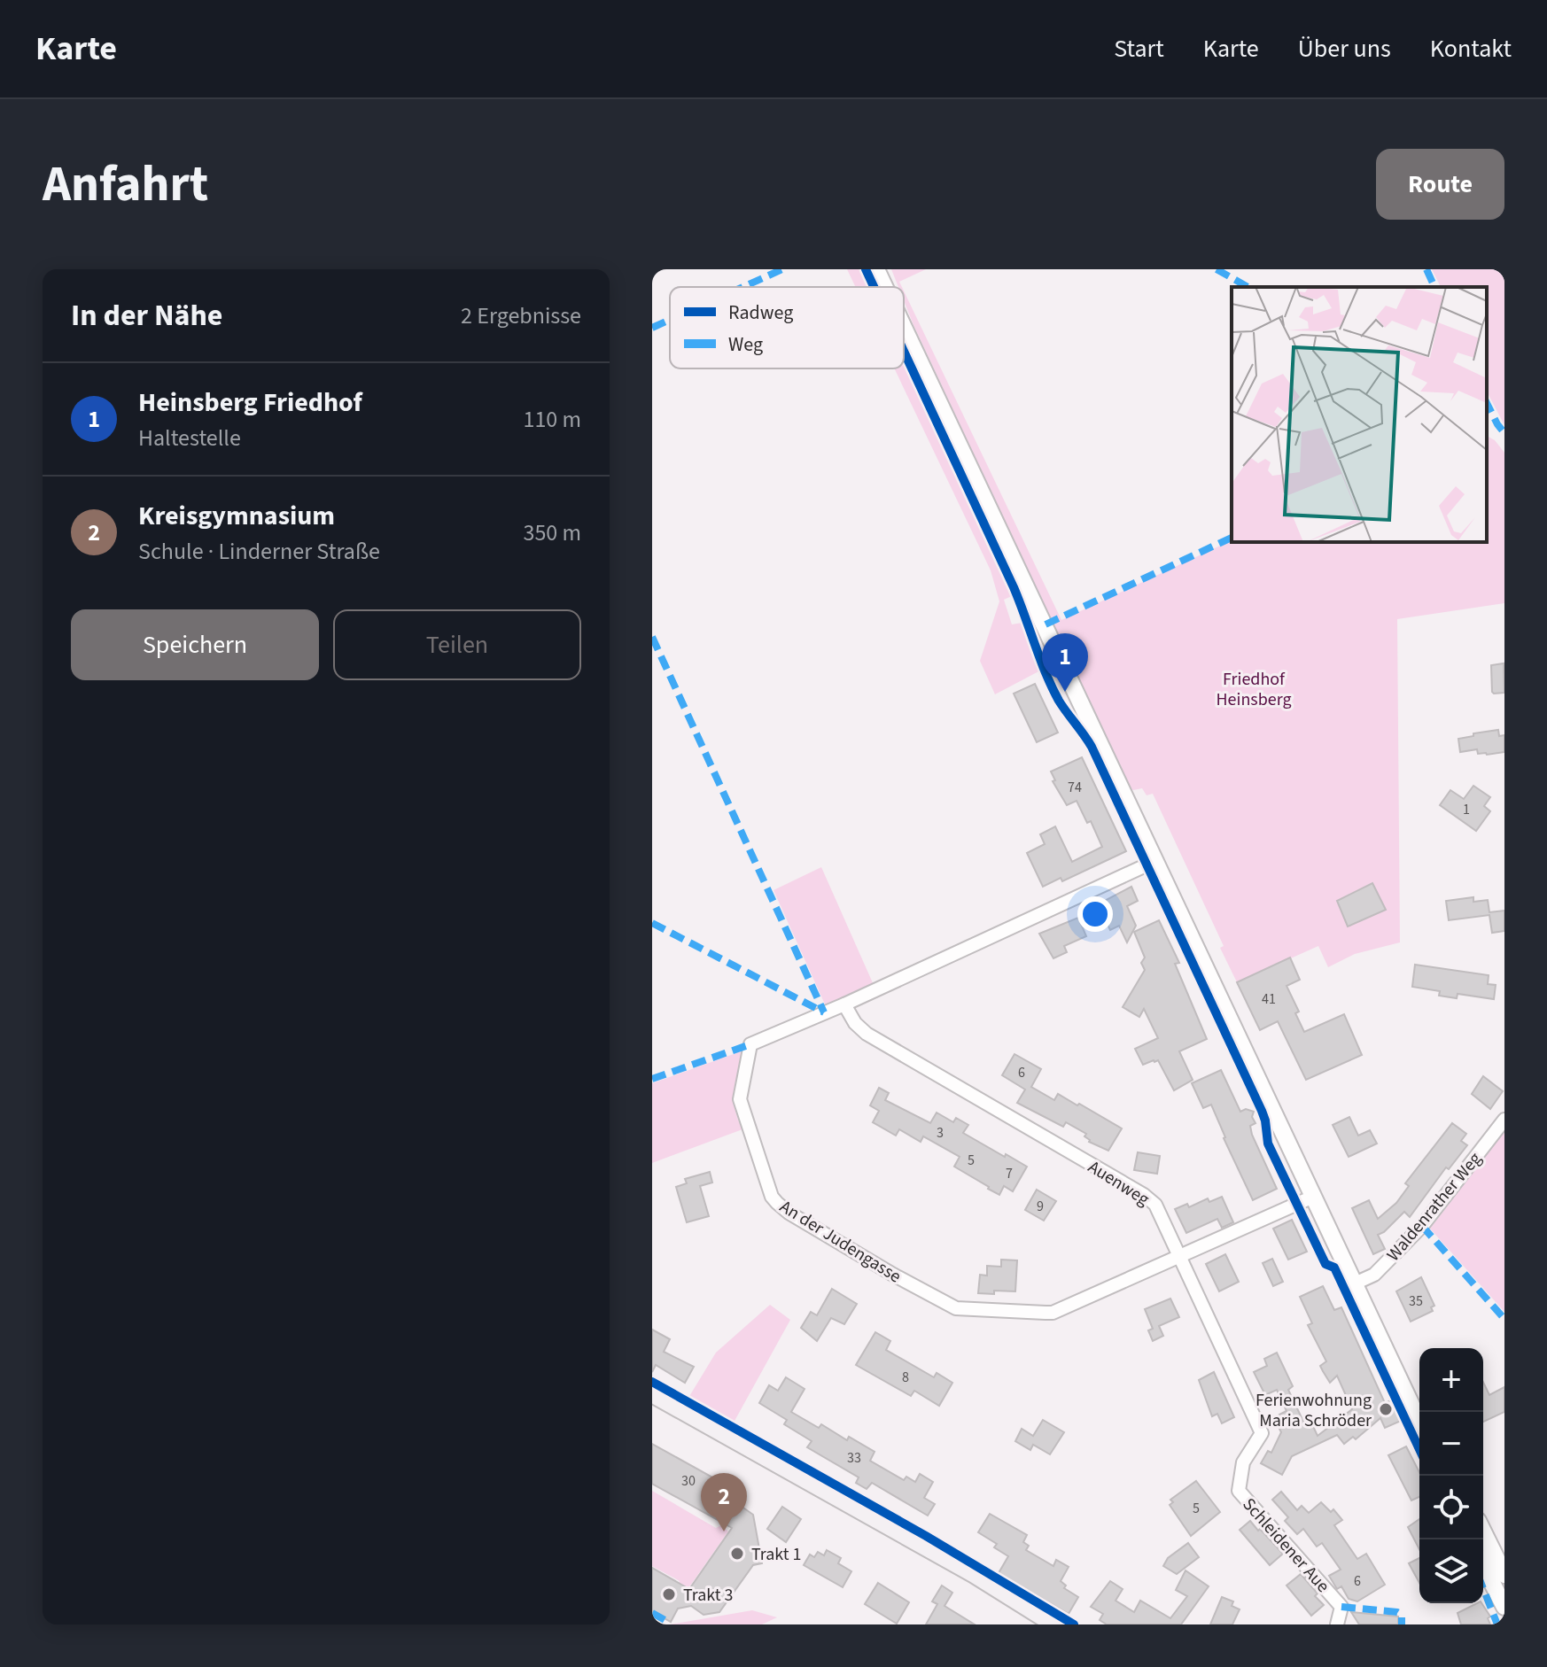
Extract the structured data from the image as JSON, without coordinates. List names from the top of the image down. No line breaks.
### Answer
{"streets":{"street":["Auenweg","Waldenrather Weg","An der Judengasse","Schleidener Aue"]},"crossings":[["Auenweg","An der Judengasse"],["Auenweg","Schleidener Aue"]],"parks":["Friedhof Heinsberg"],"places":["Ferienwohnung Maria Schröder","Trakt 1","Trakt 3"],"house_numbers":["74","1","41","6","3","5","7","9","35","8","33","30","5","6"],"legend":["Radweg","Weg"],"page":{"header":"Karte","nav":["Start","Karte","Über uns","Kontakt"],"buttons":["Route",["Speichern","Teilen"]],"title":"Anfahrt","heading":["In der Nähe","2 Ergebnisse"],"list":[{"mark":"1","name":"Heinsberg Friedhof","note":"Haltestelle","value":"110 m"},{"mark":"2","name":"Kreisgymnasium","note":"Schule · Linderner Straße","value":"350 m"}],"pins":["1","2"],"map_buttons":["+","−"]}}
